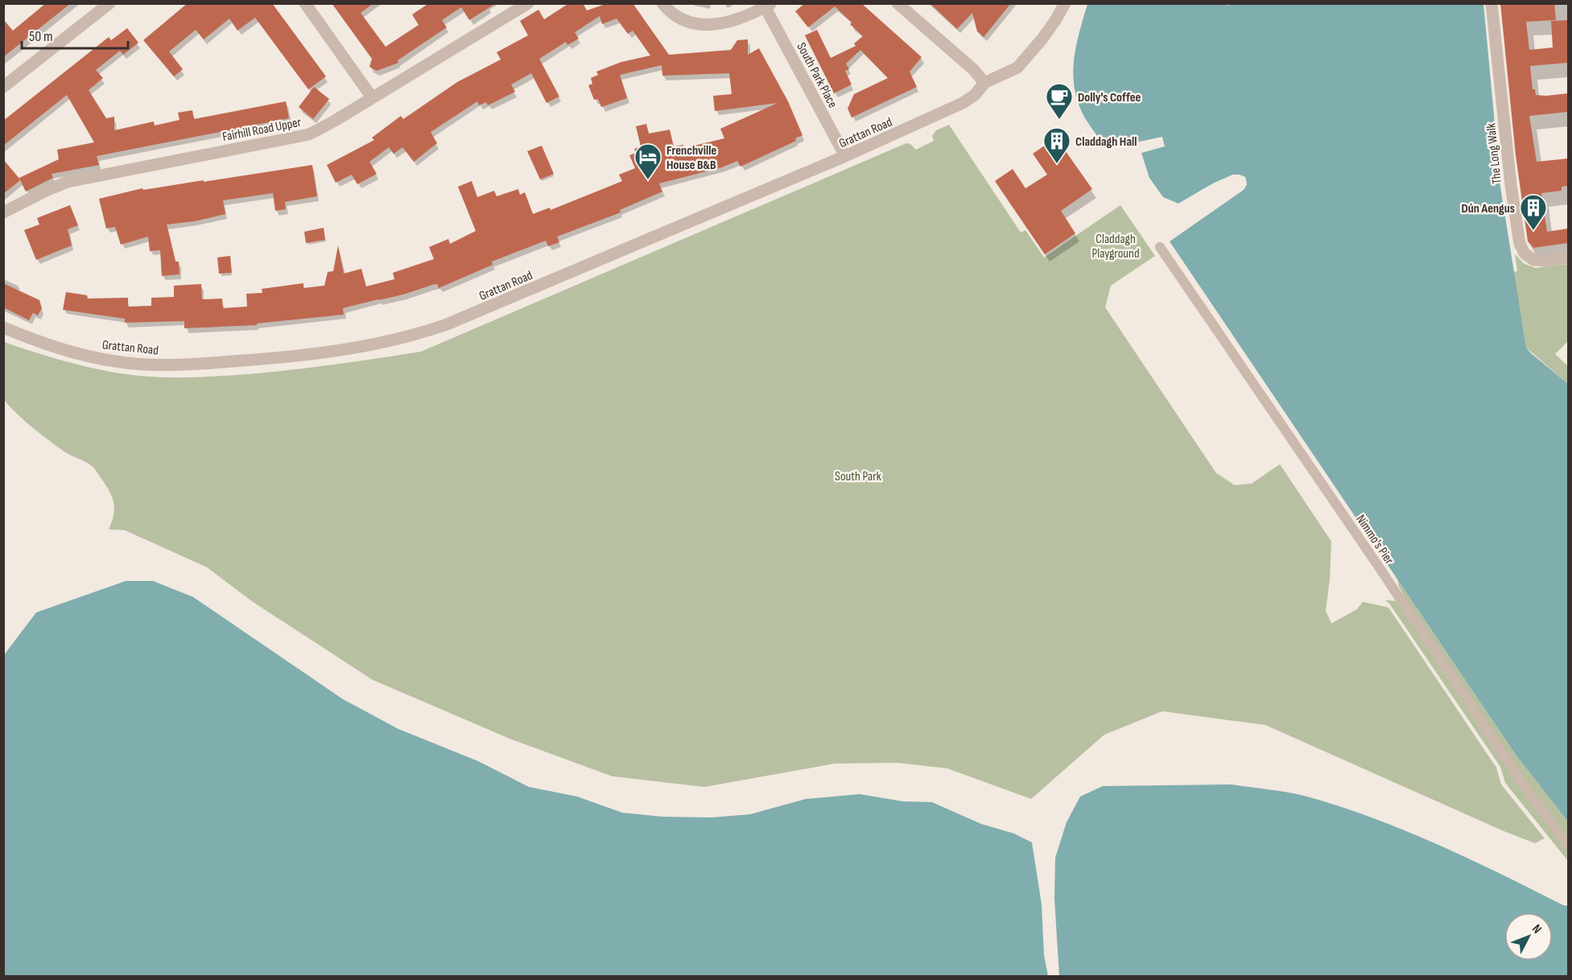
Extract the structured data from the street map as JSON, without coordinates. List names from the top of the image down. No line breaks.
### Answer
{"streets":{"street":["South Park Place","Fairhill Road Upper","Grattan Road","The Long Walk","Nimmo's Pier"]},"crossings":[["South Park Place","Grattan Road"]],"parks":["Claddagh Playground","South Park"],"places":{"cafe":["Dolly's Coffee"],"building":["Claddagh Hall","Dún Aengus"],"hotel":["Frenchville House B&B"]},"scale_bar":"50 m","north":"top right"}
